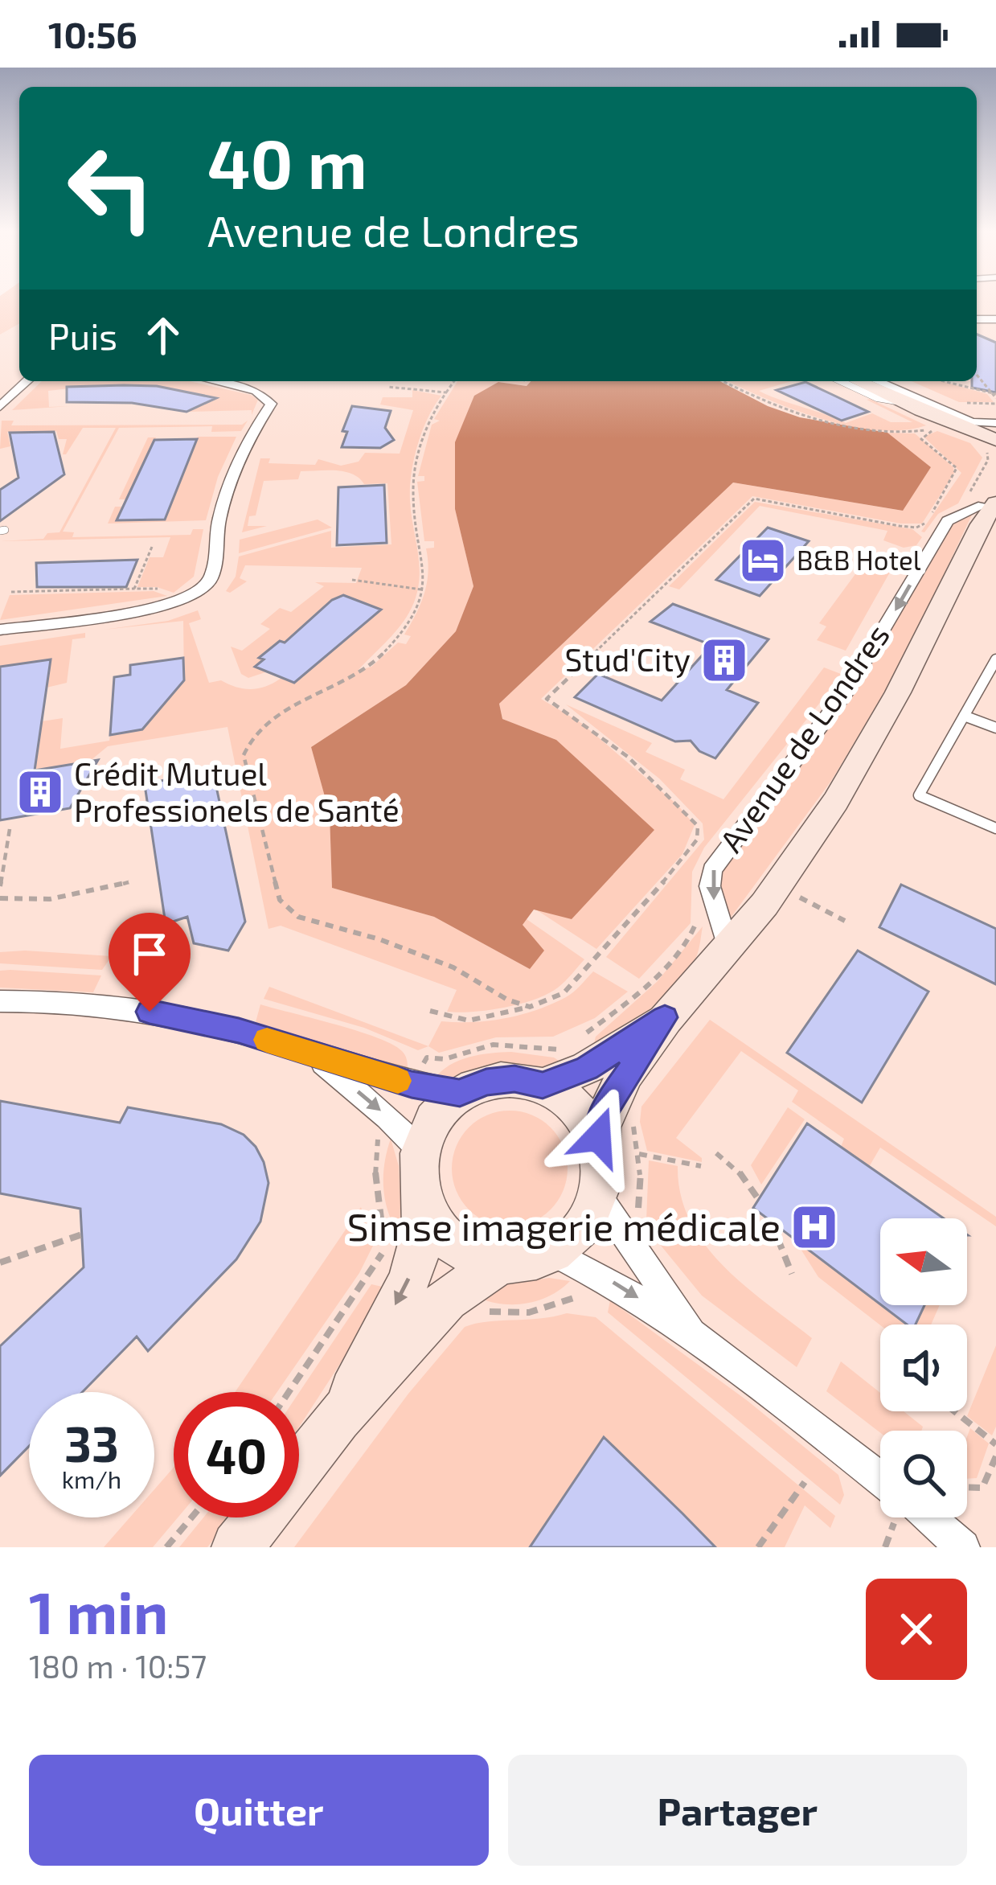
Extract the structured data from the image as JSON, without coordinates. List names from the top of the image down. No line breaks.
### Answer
{"streets":{"street":["Avenue de Londres"]},"places":{"hotel":["B&B Hotel"],"building":["Stud'City","Crédit Mutuel Professionels de Santé"],"hospital":["Simse imagerie médicale"]},"north":"left","page":{"status":"10:56","turn":["40 m","Avenue de Londres"],"then":"Puis","speed":"33 km/h","limit":"40","heading":["1 min","180 m · 10:57"],"buttons":["Quitter","Partager"]}}
